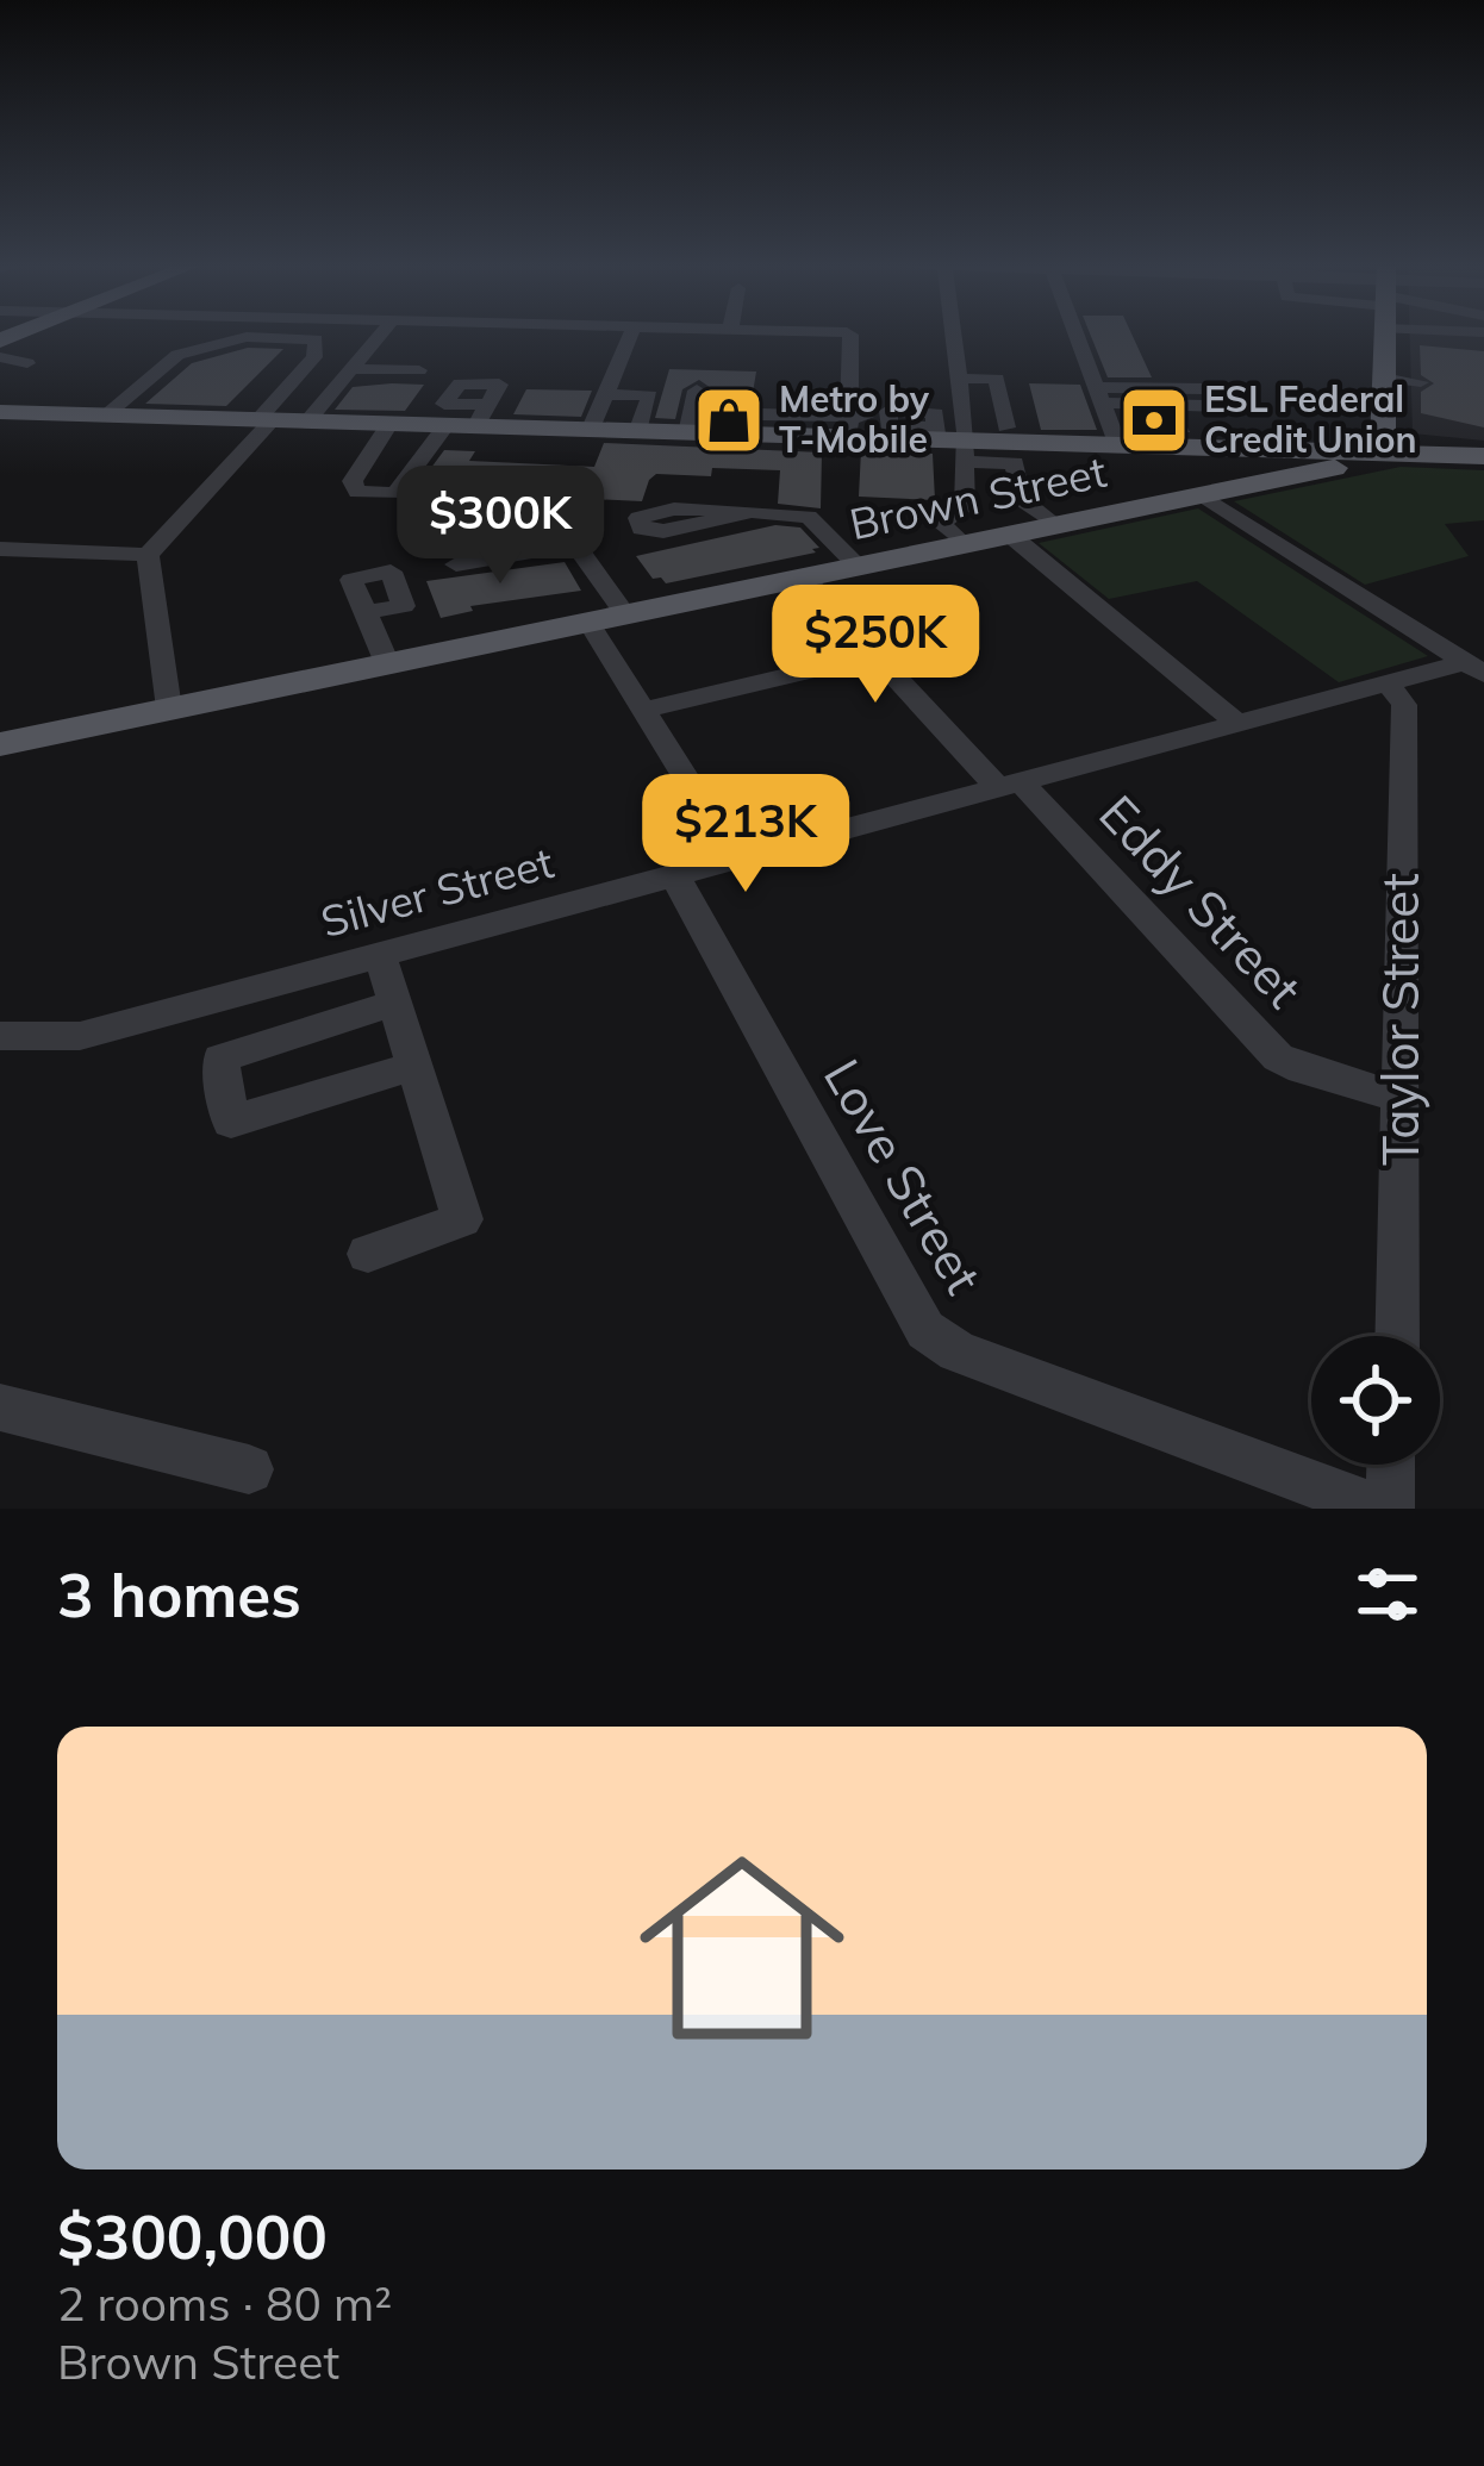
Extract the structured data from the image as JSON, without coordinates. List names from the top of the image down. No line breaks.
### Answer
{"streets":{"main road":["Brown Street"],"street":["Silver Street","Eddy Street","Taylor Street","Love Street"]},"crossings":[["Brown Street","Eddy Street"],["Silver Street","Eddy Street"],["Silver Street","Taylor Street"],["Silver Street","Love Street"],["Eddy Street","Taylor Street"]],"places":{"shop":["Metro by T-Mobile"],"bank":["ESL Federal Credit Union"]},"page":{"price":["$300K","$250K","$213K"],"heading":"3 homes","list":[{"name":"$300,000","note":"2 rooms · 80 m² · Brown Street"}]}}
